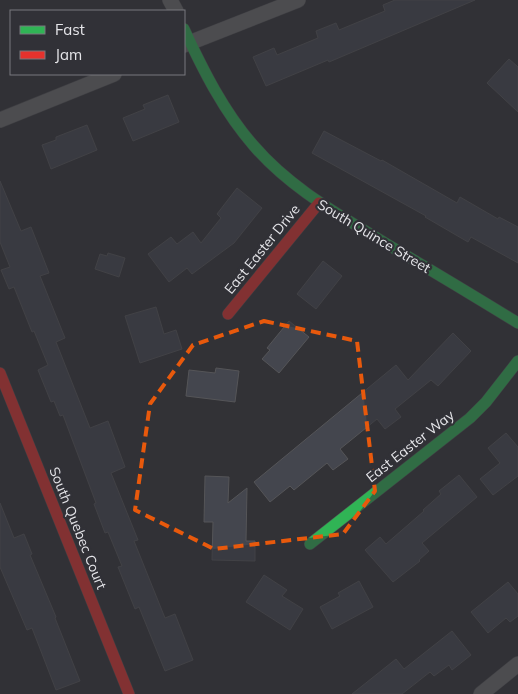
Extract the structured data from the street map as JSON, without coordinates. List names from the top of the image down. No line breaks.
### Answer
{"streets":{"street":["South Quince Street","East Easter Drive","East Easter Way","South Quebec Court"]},"crossings":[["South Quince Street","East Easter Drive"]],"legend":["Fast","Jam"]}
